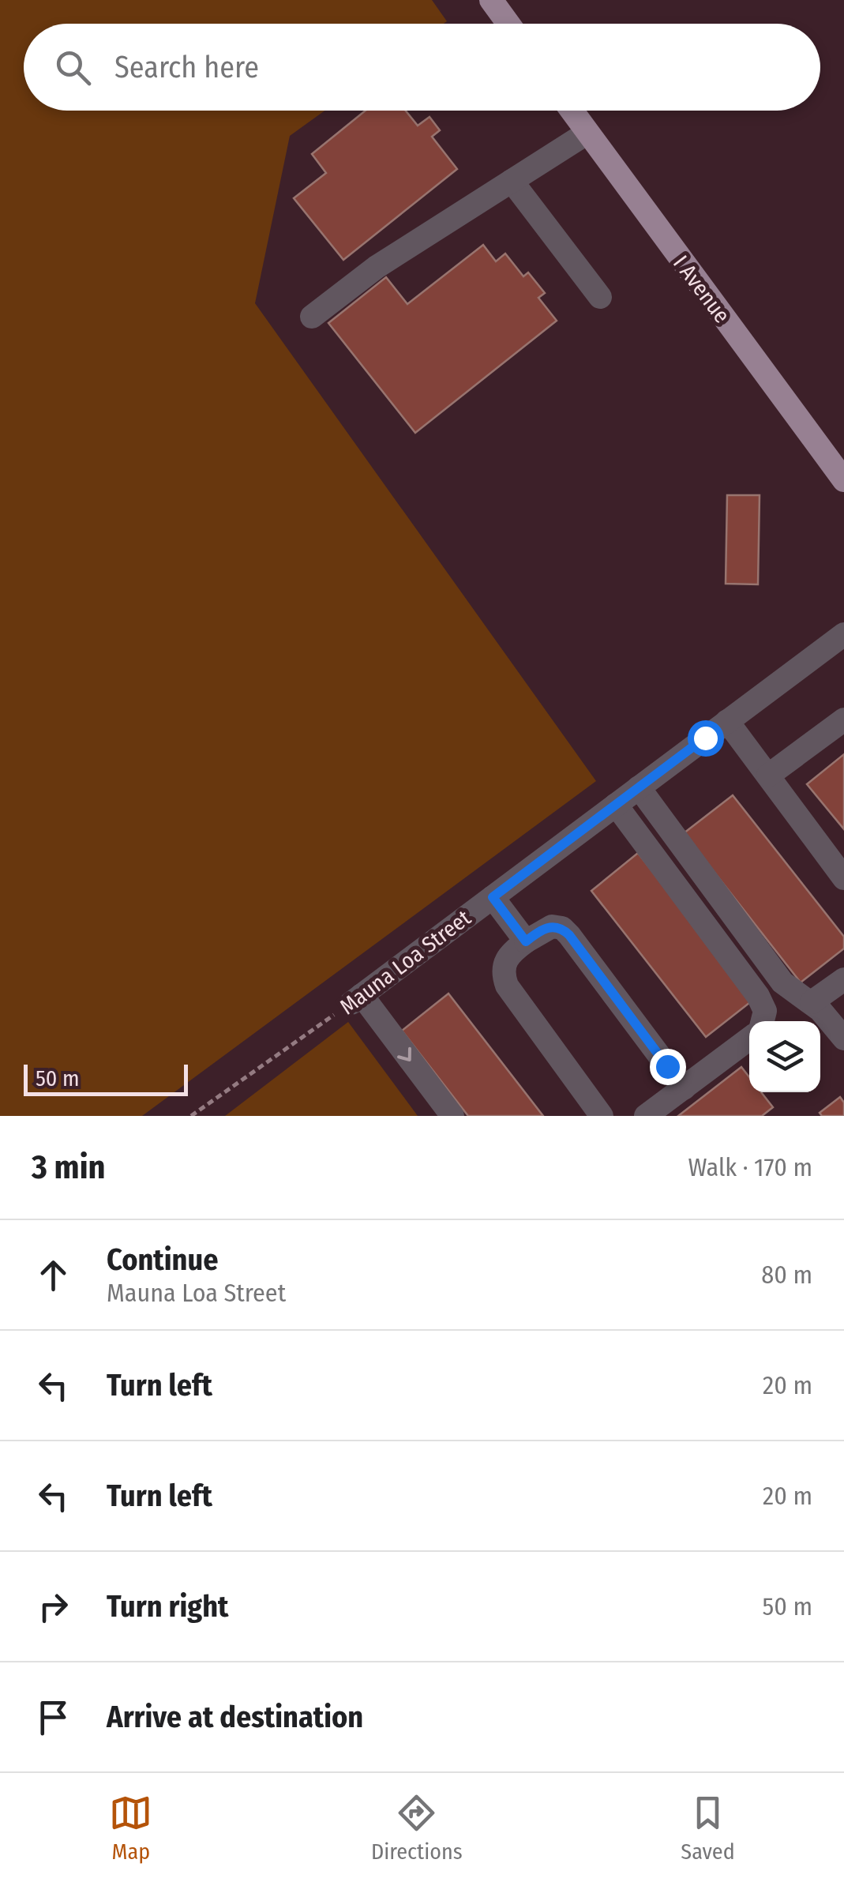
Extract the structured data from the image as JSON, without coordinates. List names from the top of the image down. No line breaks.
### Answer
{"streets":{"main road":["I Avenue"],"street":["Mauna Loa Street"]},"scale_bar":"50 m","page":{"search":"Search here","scale":"50 m","heading":["3 min","Walk · 170 m"],"list":[["Continue","Mauna Loa Street","80 m"],["Turn left","20 m"],["Turn left","20 m"],["Turn right","50 m"],"Arrive at destination"],"nav":["Map","Directions","Saved"]}}
